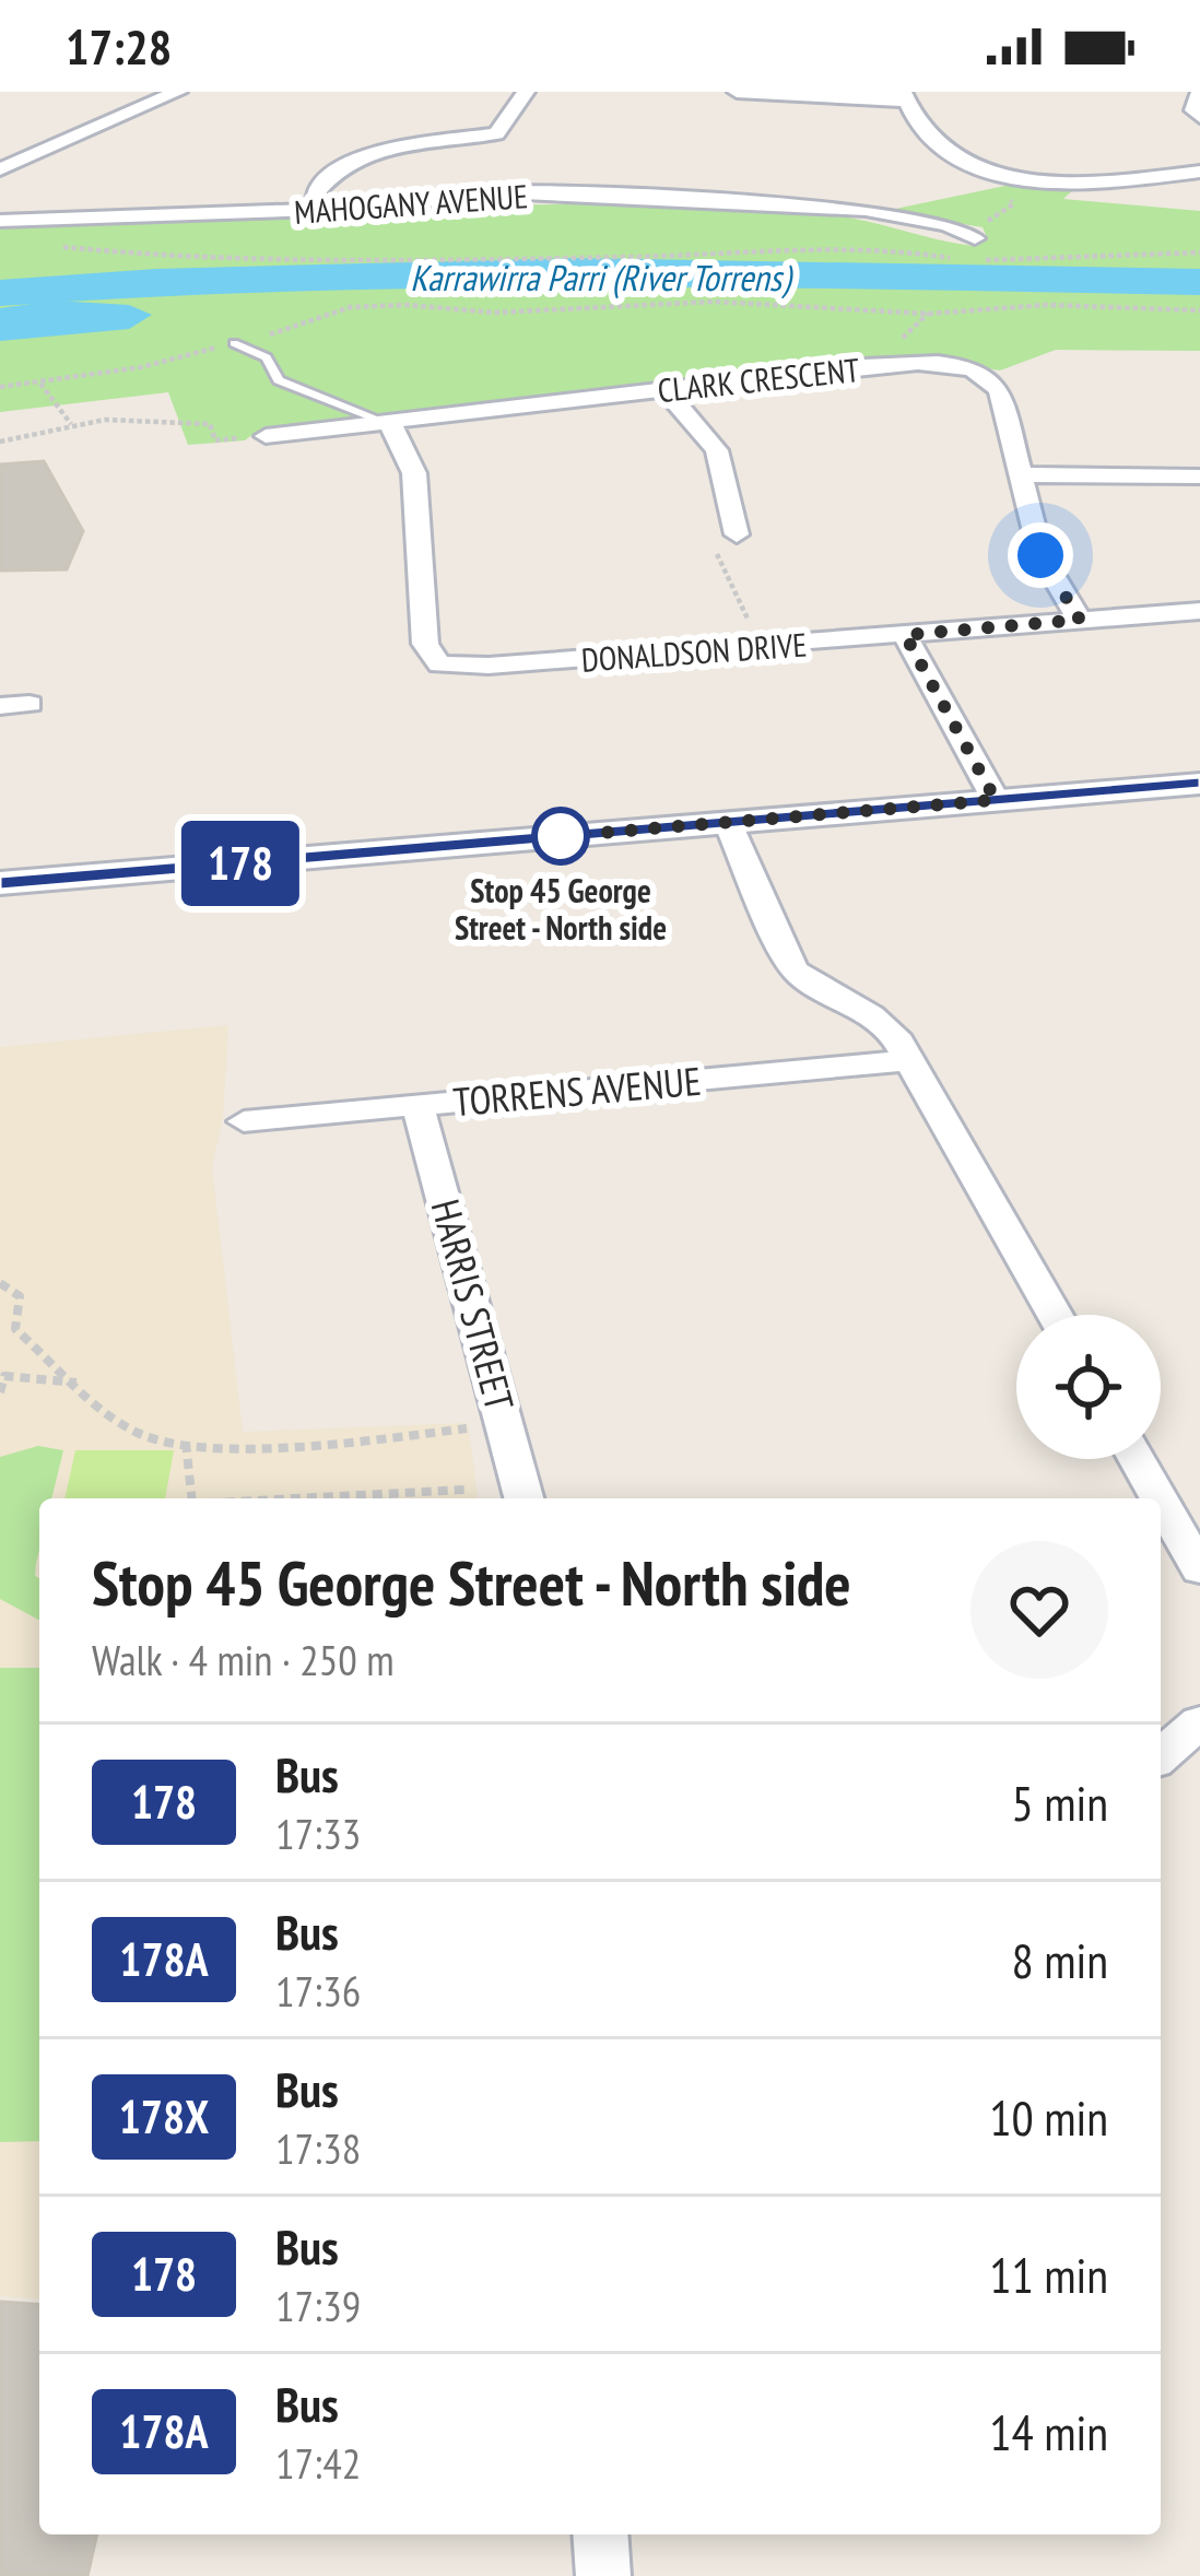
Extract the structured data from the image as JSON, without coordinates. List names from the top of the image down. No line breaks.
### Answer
{"streets":{"street":["MAHOGANY AVENUE","CLARK CRESCENT","DONALDSON DRIVE","TORRENS AVENUE","HARRIS STREET"]},"crossings":[["CLARK CRESCENT","DONALDSON DRIVE"],["TORRENS AVENUE","HARRIS STREET"]],"water":["Karrawirra Parri (River Torrens)"],"places":["Stop 45 George Street - North side"],"lines":["bus line 178"],"page":{"status":"17:28","on_map":"178","heading":["Stop 45 George Street - North side","Walk · 4 min · 250 m"],"list":[{"mark":"178","name":"Bus","note":"17:33","value":"5 min"},{"mark":"178A","name":"Bus","note":"17:36","value":"8 min"},{"mark":"178X","name":"Bus","note":"17:38","value":"10 min"},{"mark":"178","name":"Bus","note":"17:39","value":"11 min"},{"mark":"178A","name":"Bus","note":"17:42","value":"14 min"}]}}
